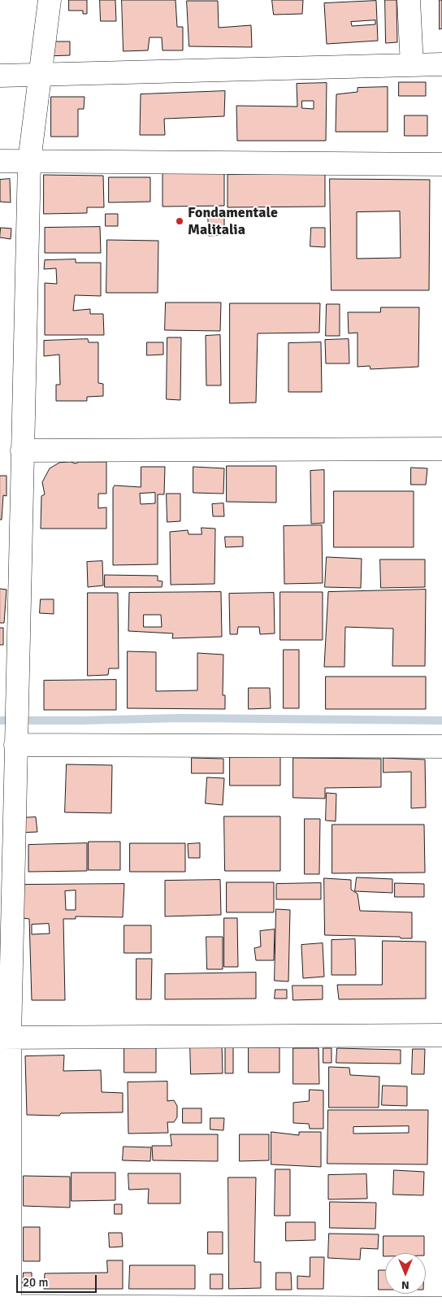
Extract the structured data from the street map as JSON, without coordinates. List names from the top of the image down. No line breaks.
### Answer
{"places":["Fondamentale Malitalia"],"scale_bar":"20 m","north":"bottom"}
